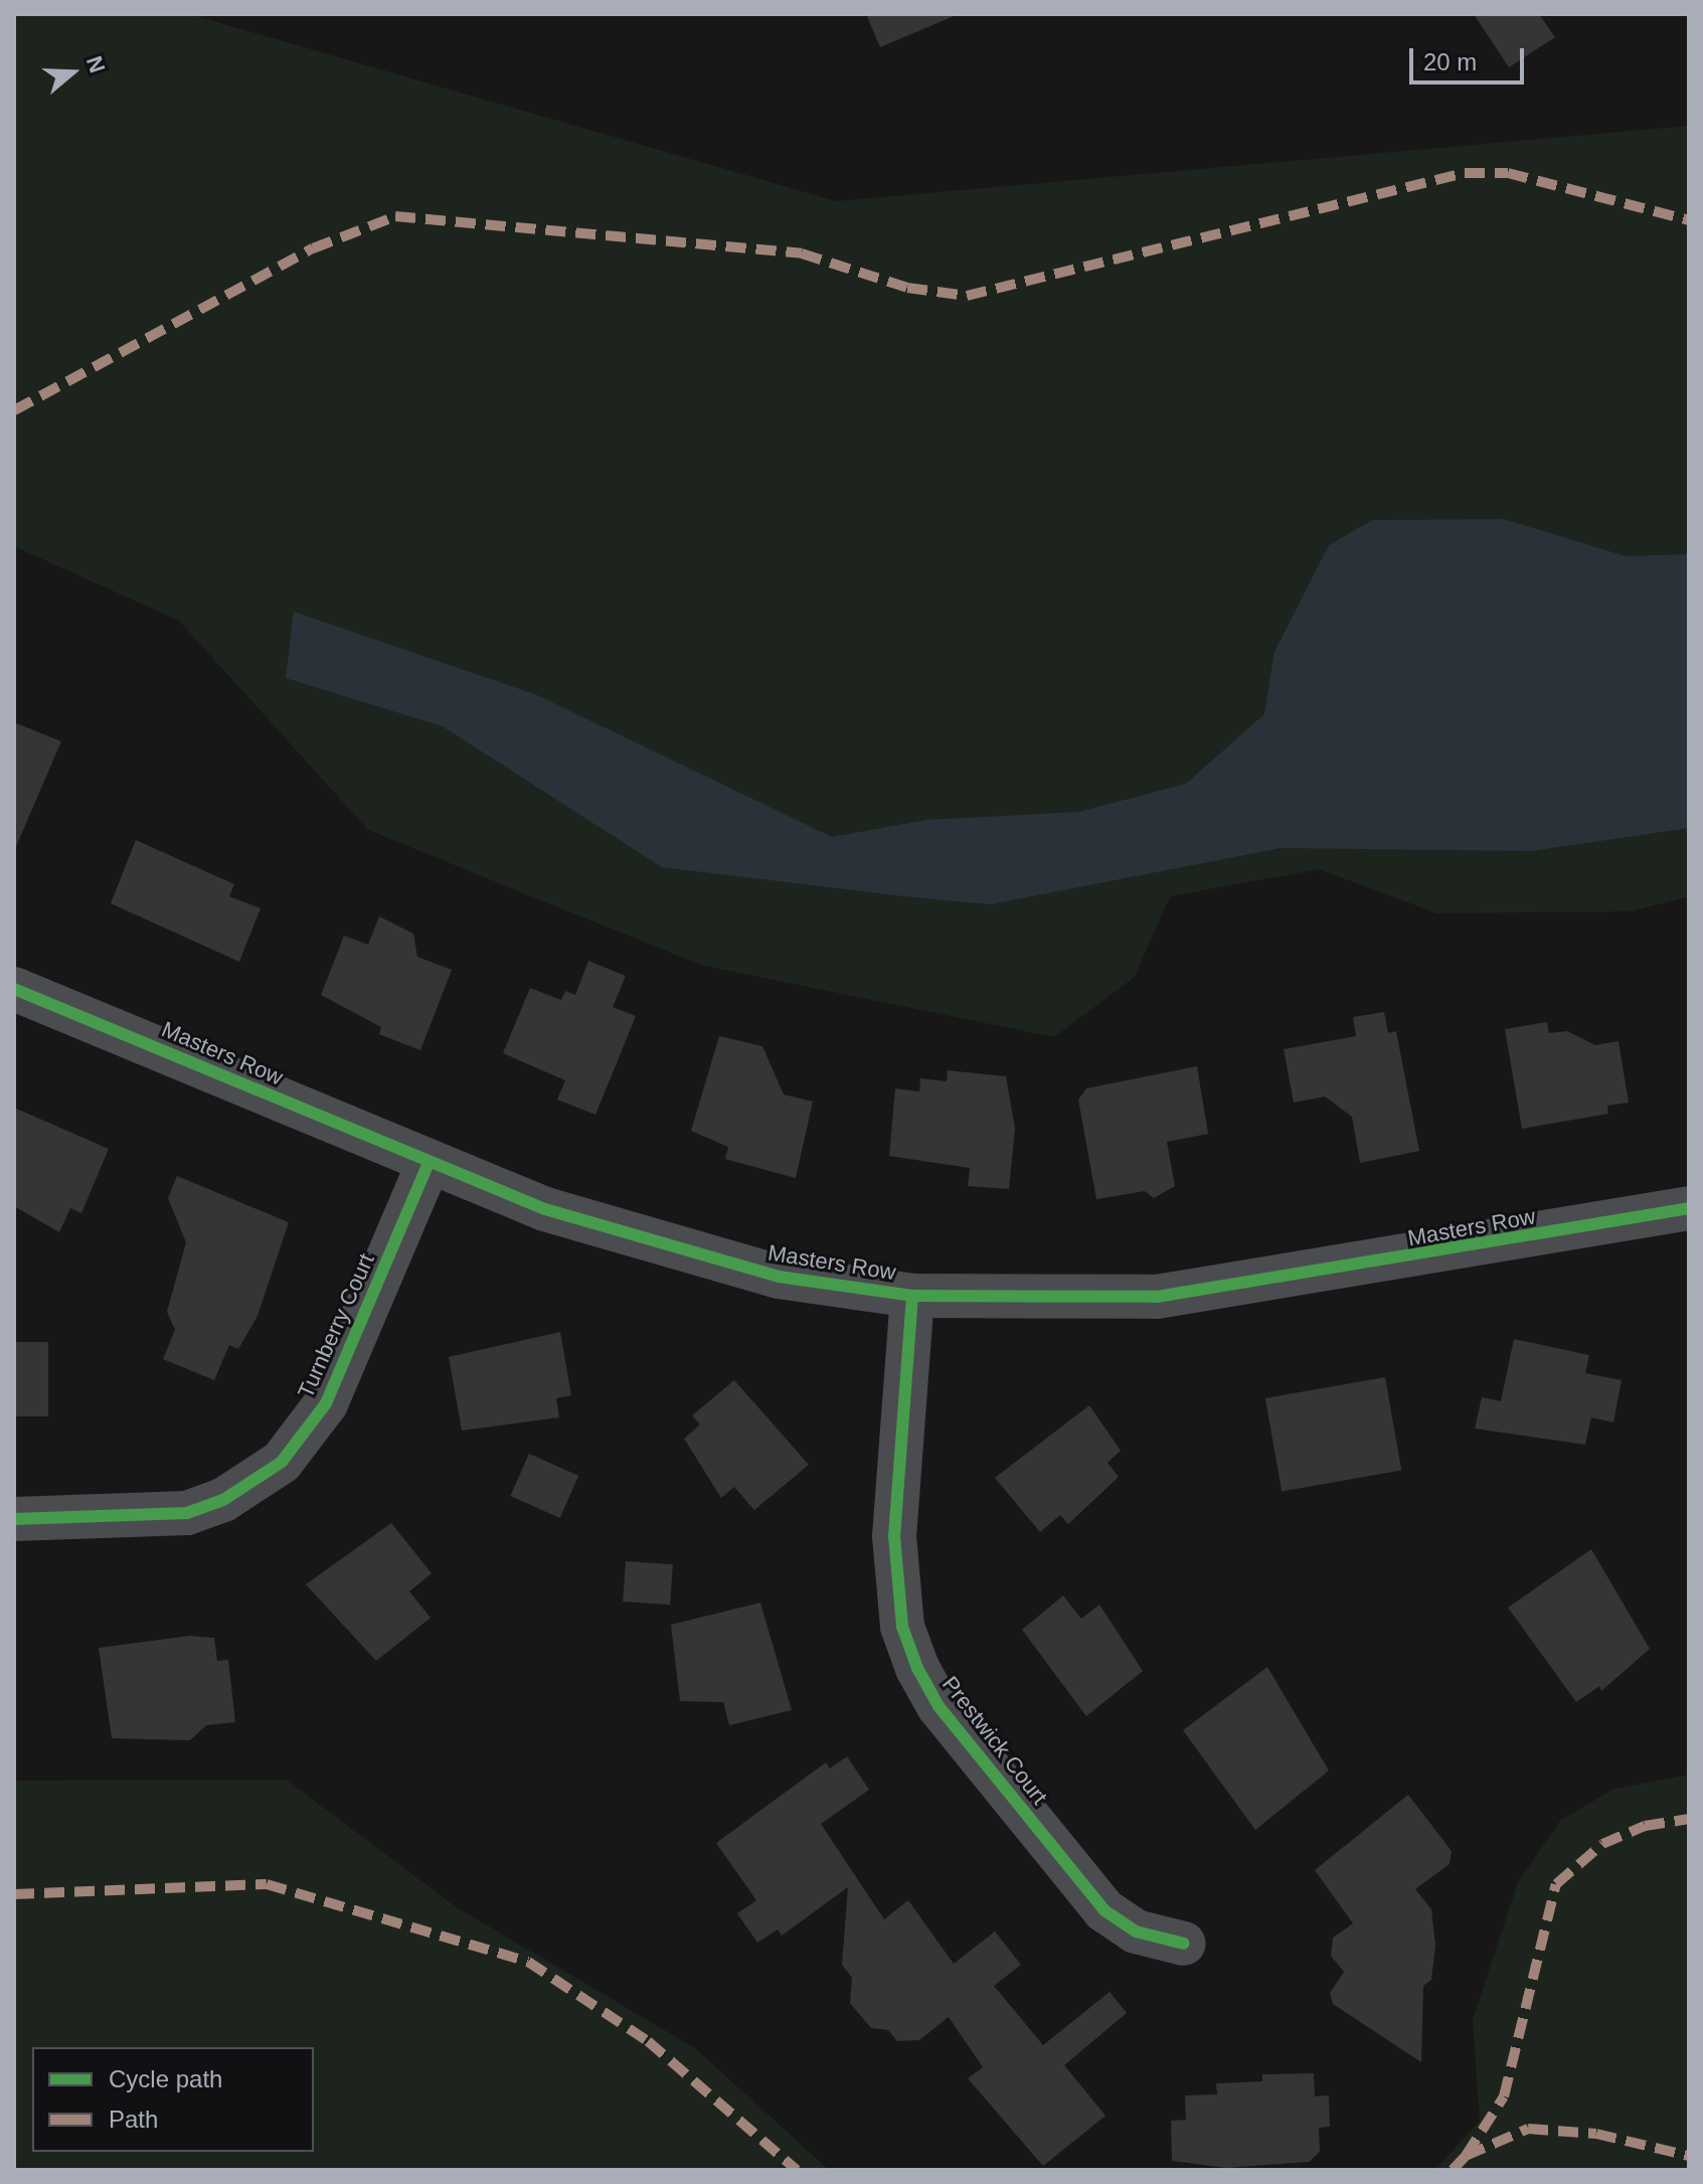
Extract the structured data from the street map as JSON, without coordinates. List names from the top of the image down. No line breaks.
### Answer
{"streets":{"street":["Masters Row","Turnberry Court","Prestwick Court"]},"crossings":[["Masters Row","Turnberry Court"],["Masters Row","Prestwick Court"]],"legend":["Cycle path","Path"],"scale_bar":"20 m","north":"right"}
